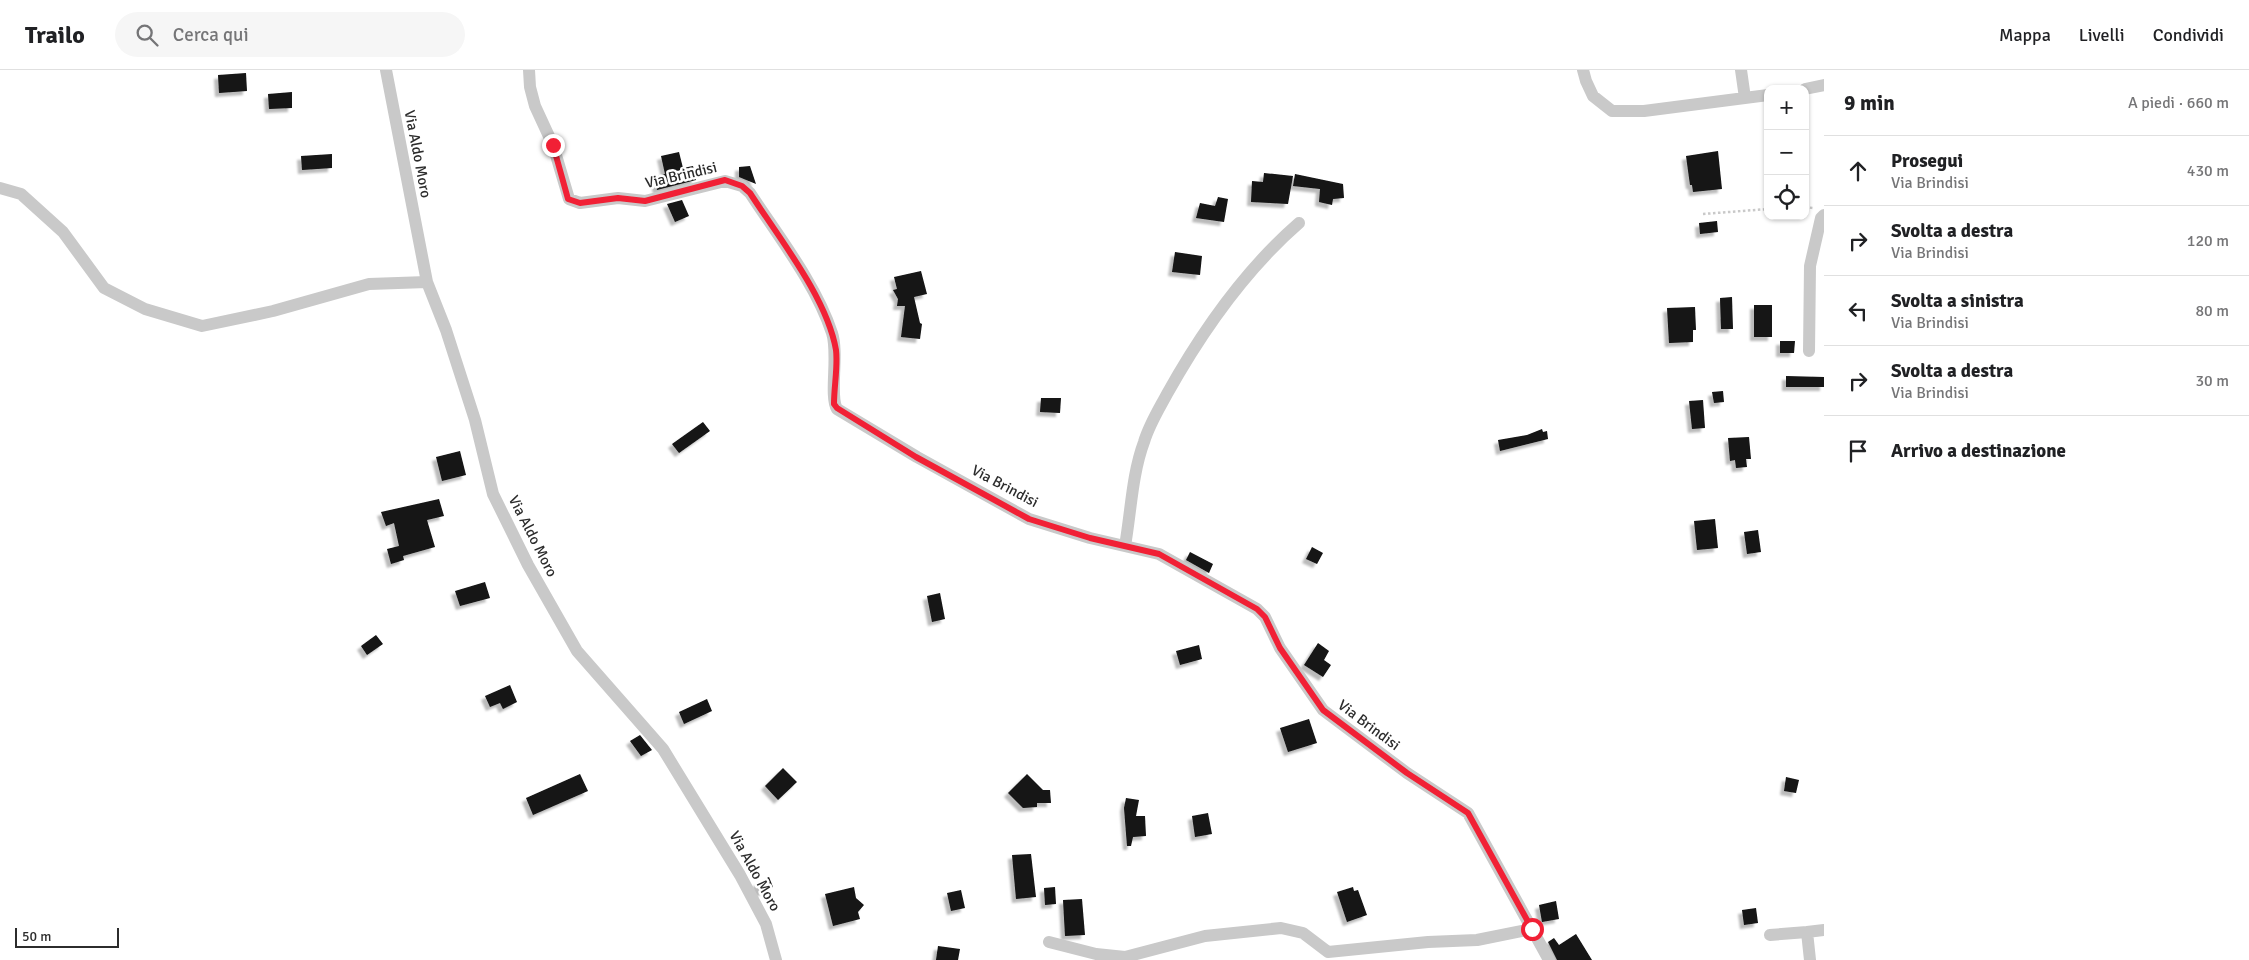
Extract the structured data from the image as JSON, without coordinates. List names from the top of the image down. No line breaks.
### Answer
{"streets":{"street":["Via Aldo Moro","Via Brindisi"]},"scale_bar":"50 m","page":{"header":"Trailo","search":"Cerca qui","nav":["Mappa","Livelli","Condividi"],"heading":["9 min","A piedi · 660 m"],"map_buttons":["+","−"],"list":[["Prosegui","Via Brindisi","430 m"],["Svolta a destra","Via Brindisi","120 m"],["Svolta a sinistra","Via Brindisi","80 m"],["Svolta a destra","Via Brindisi","30 m"],"Arrivo a destinazione"],"scale":"50 m"}}
